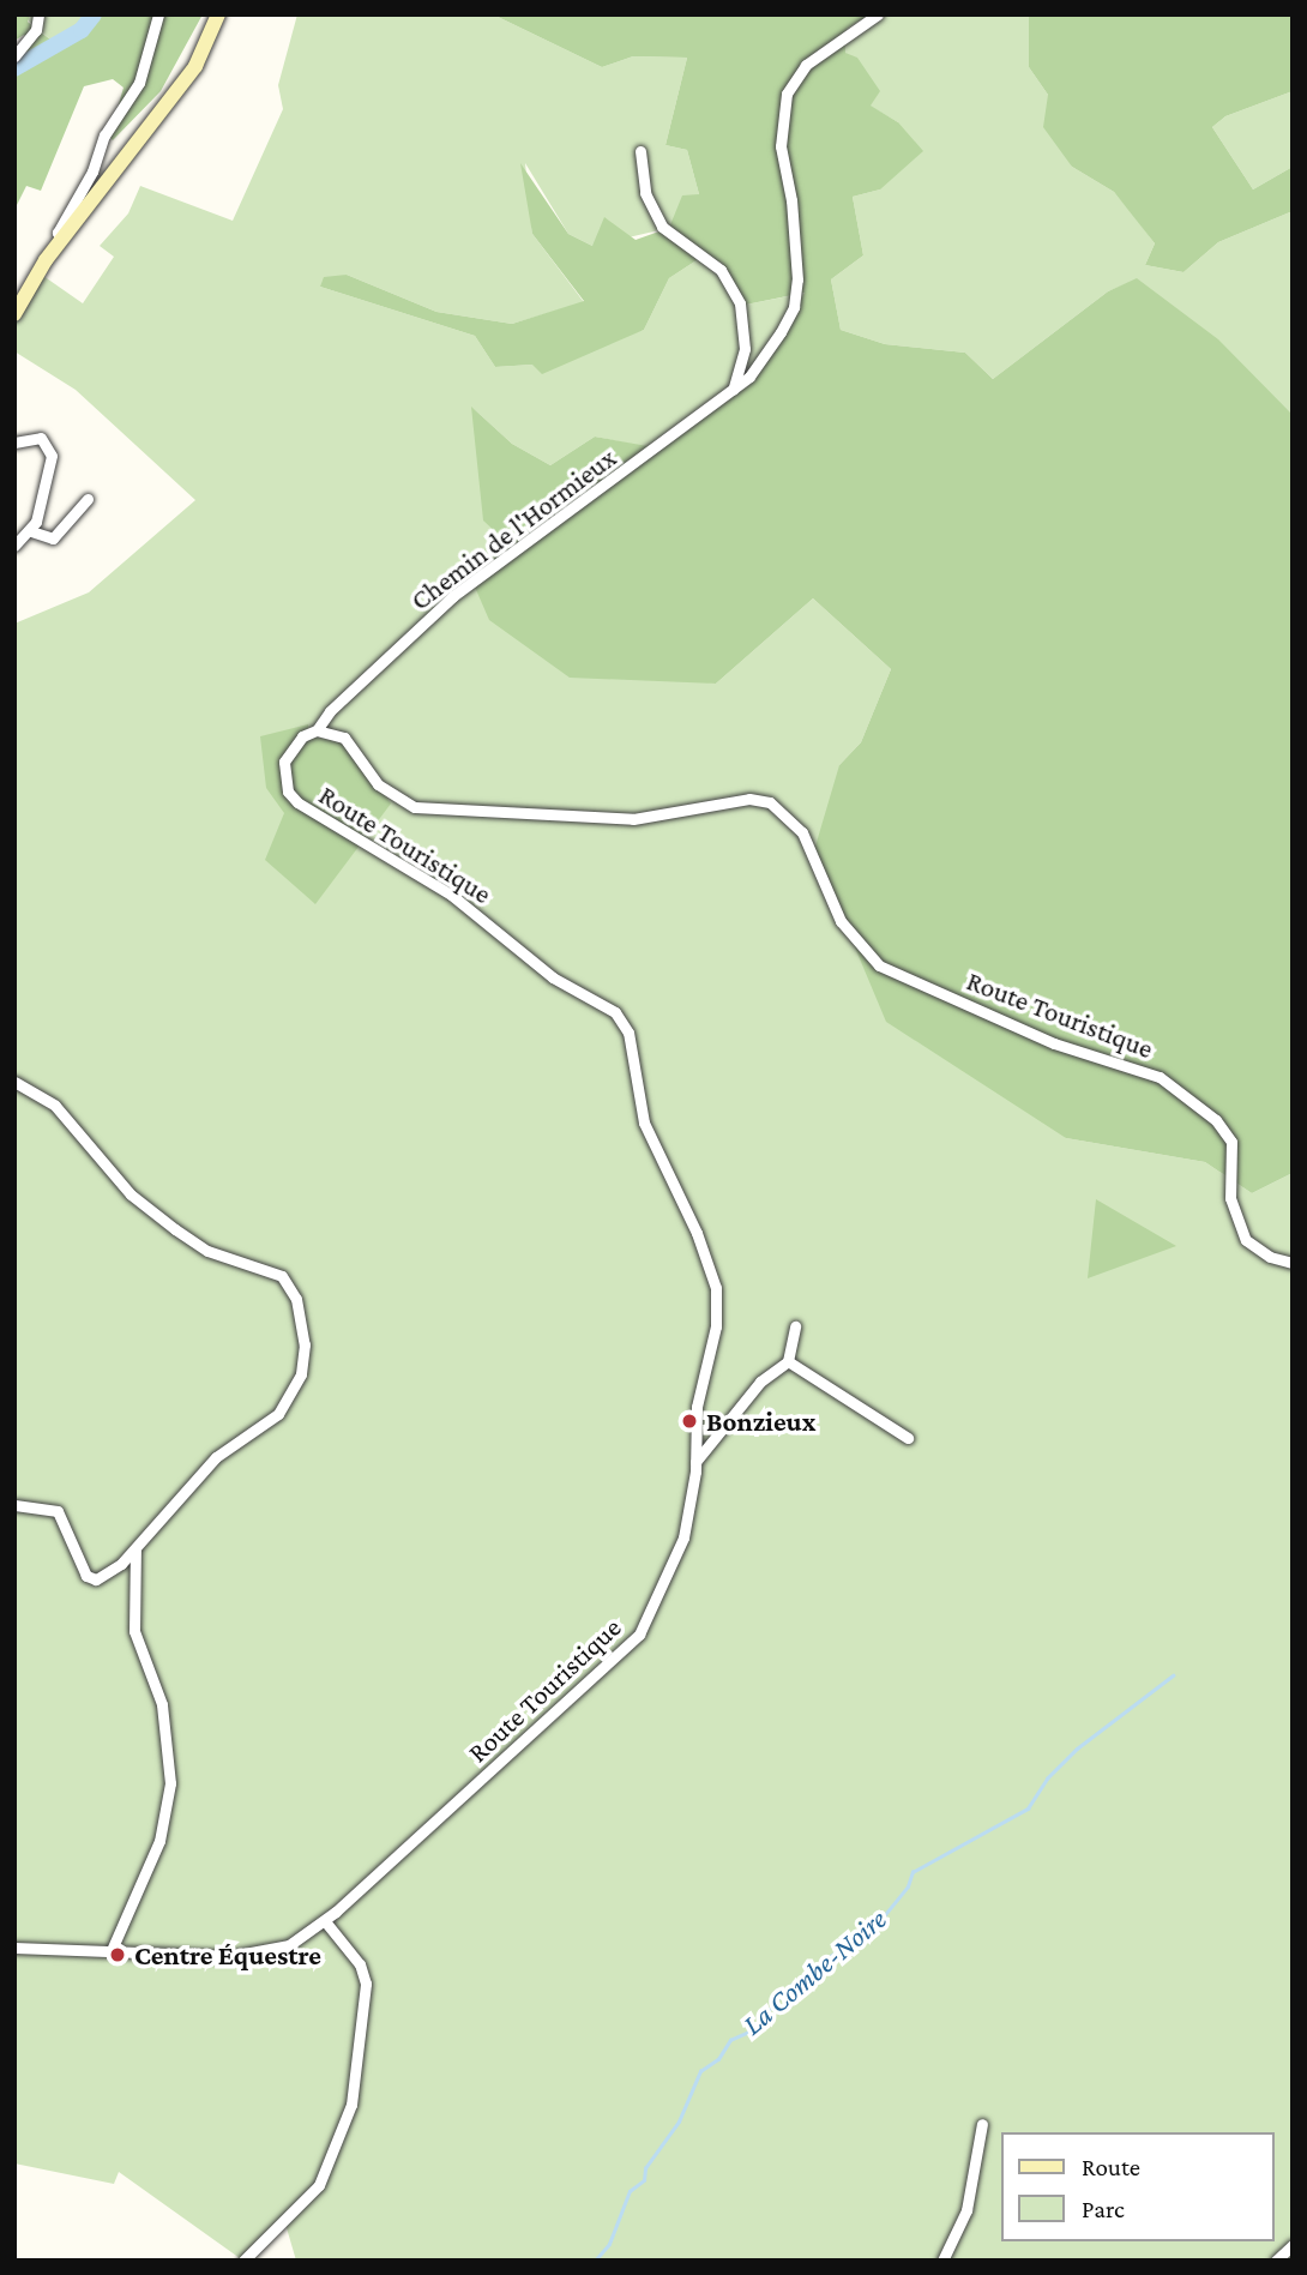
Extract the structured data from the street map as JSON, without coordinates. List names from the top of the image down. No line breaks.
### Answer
{"streets":{"street":["Chemin de l'Hormieux","Route Touristique"]},"crossings":[["Chemin de l'Hormieux","Route Touristique"]],"water":["La Combe-Noire"],"places":["Bonzieux","Centre Équestre"],"legend":["Route","Parc"]}
